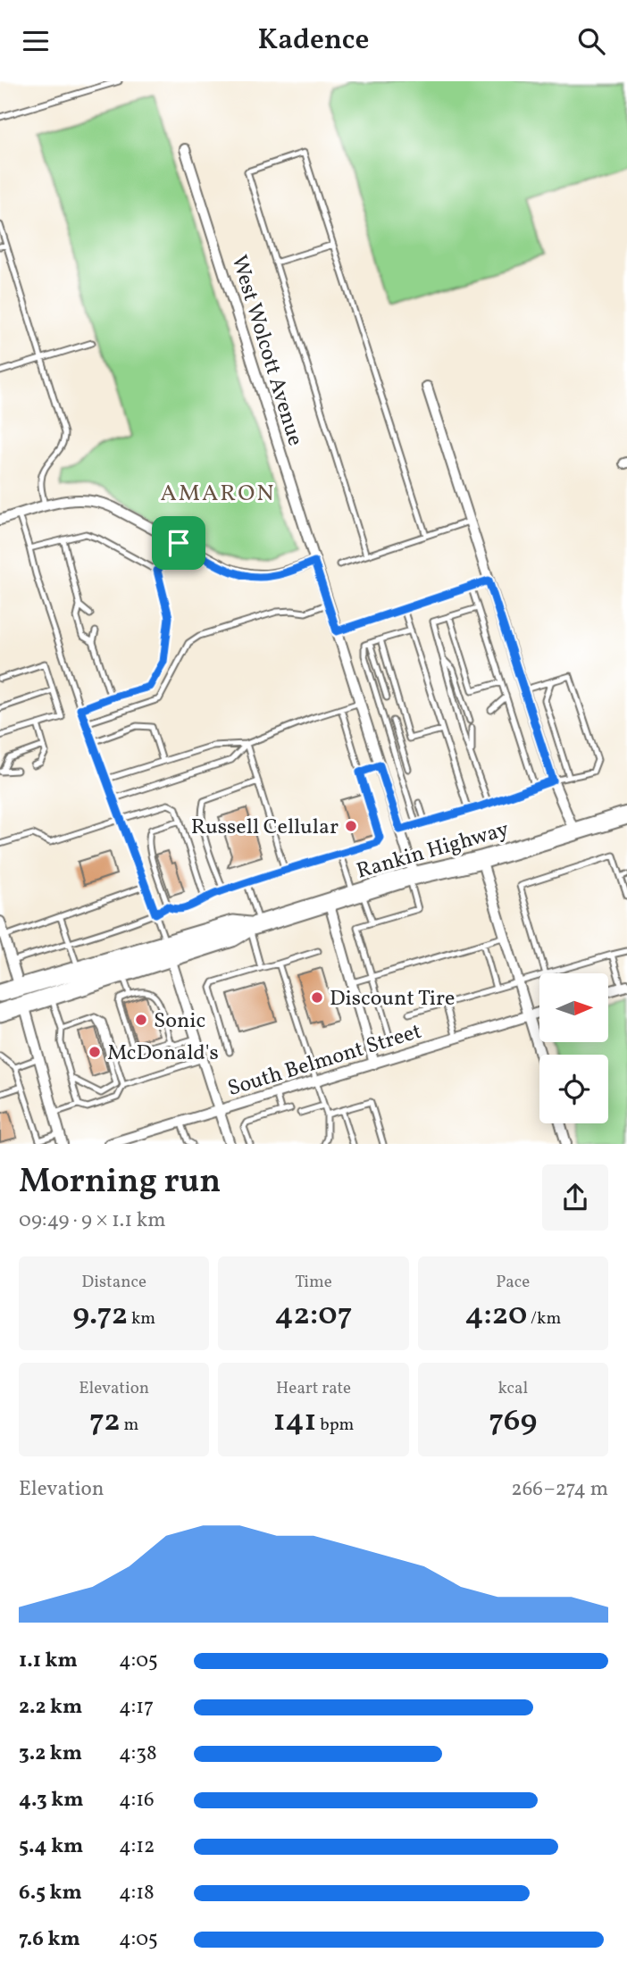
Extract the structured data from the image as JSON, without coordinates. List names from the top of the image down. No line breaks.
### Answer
{"streets":{"highway":["Rankin Highway"],"street":["West Wolcott Avenue","South Belmont Street"]},"crossings":[["West Wolcott Avenue","Rankin Highway"]],"districts":["AMARON"],"places":["Russell Cellular","Discount Tire","Sonic","McDonald's"],"north":"right","page":{"header":"Kadence","heading":["Morning run","09:49 · 9 × 1.1 km"],"stats":[["Distance","9.72 km"],["Time","42:07"],["Pace","4:20 /km"],["Elevation","72 m"],["Heart rate","141 bpm"],["kcal","769"]],"chart":["Elevation","266–274 m"],"list":[{"name":"1.1 km","note":"4:05"},{"name":"2.2 km","note":"4:17"},{"name":"3.2 km","note":"4:38"},{"name":"4.3 km","note":"4:16"},{"name":"5.4 km","note":"4:12"},{"name":"6.5 km","note":"4:18"},{"name":"7.6 km","note":"4:05"}]}}
